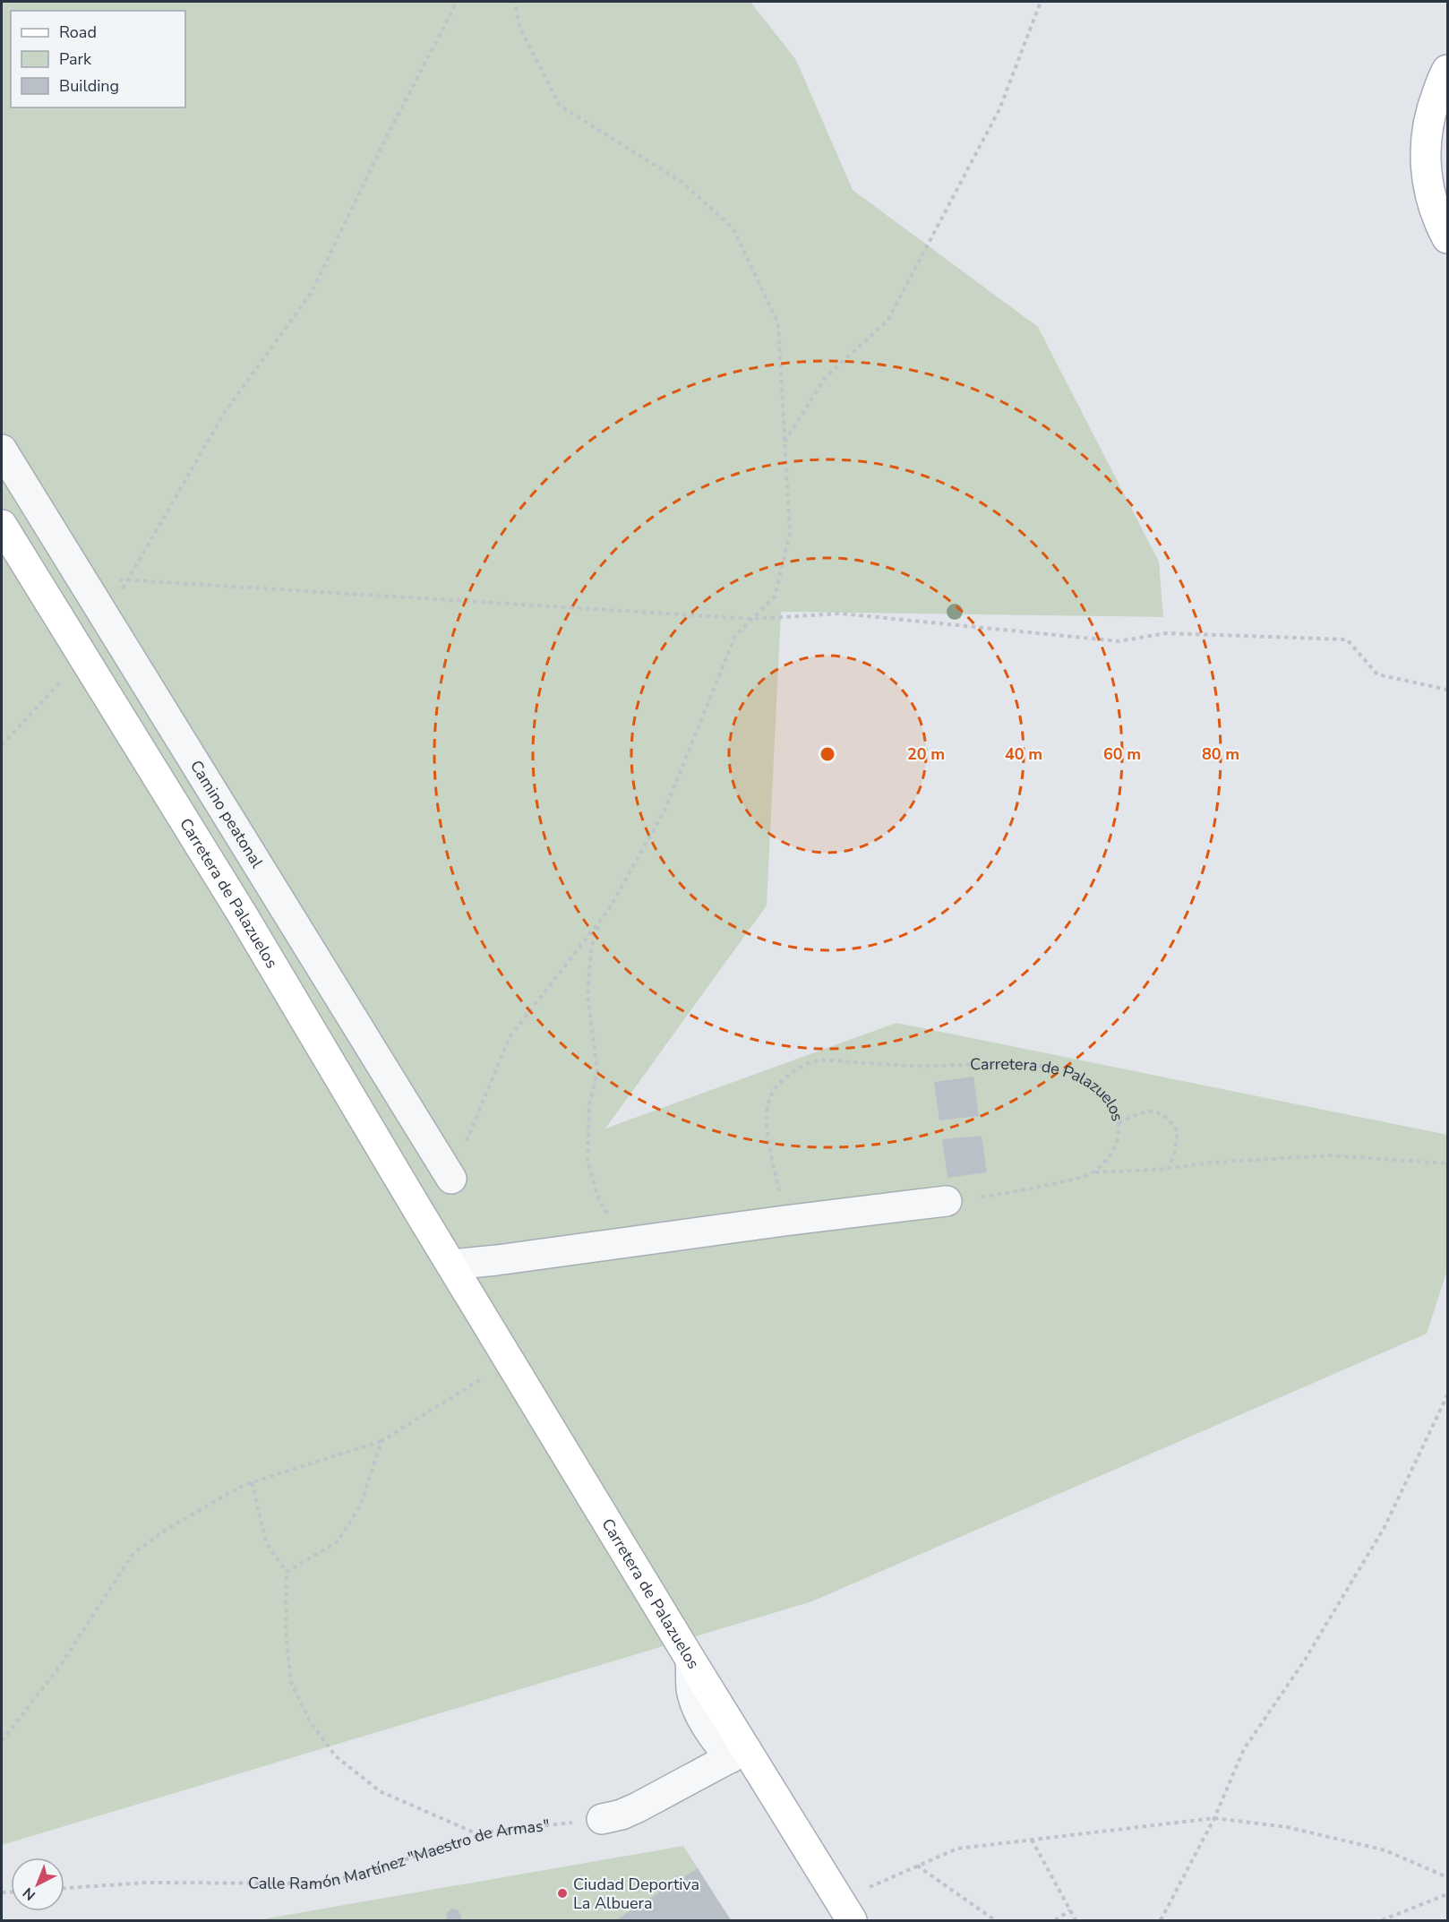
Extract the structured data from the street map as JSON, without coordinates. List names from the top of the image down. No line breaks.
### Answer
{"streets":{"street":["Camino peatonal","Carretera de Palazuelos"],"path":["Calle Ramón Martínez \"Maestro de Armas\""]},"places":["Ciudad Deportiva La Albuera"],"legend":["Road","Park","Building"],"north":"bottom left","rings":["20 m","40 m","60 m","80 m"]}
